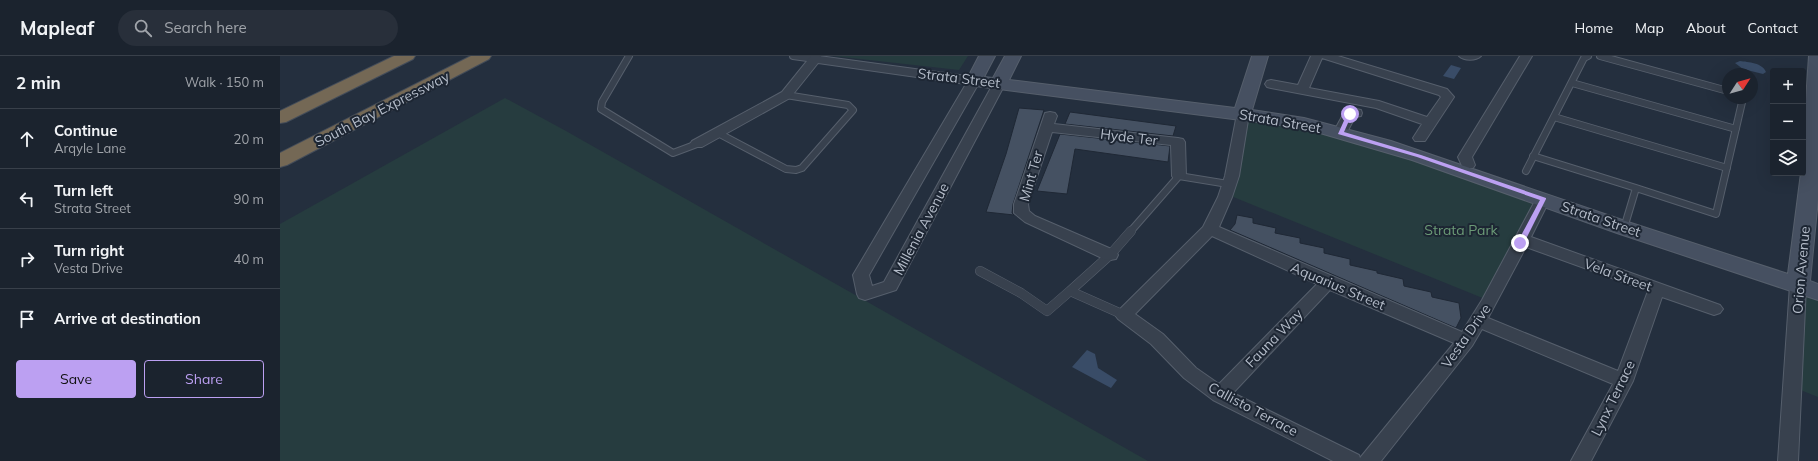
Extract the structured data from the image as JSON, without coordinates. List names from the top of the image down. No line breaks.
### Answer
{"streets":{"highway":["South Bay Expressway"],"street":["Strata Street","Hyde Ter","Mint Ter","Millenia Avenue","Orion Avenue","Vela Street","Aquarius Street","Vesta Drive","Fauna Way","Lynx Terrace","Callisto Terrace"]},"crossings":[["Strata Street","Millenia Avenue"],["Strata Street","Orion Avenue"],["Strata Street","Vesta Drive"],["Hyde Ter","Mint Ter"],["Vela Street","Vesta Drive"],["Vela Street","Lynx Terrace"],["Aquarius Street","Vesta Drive"],["Aquarius Street","Fauna Way"],["Fauna Way","Callisto Terrace"]],"parks":["Strata Park"],"north":"top right","page":{"header":"Mapleaf","search":"Search here","nav":["Home","Map","About","Contact"],"heading":["2 min","Walk · 150 m"],"map_buttons":["+","−"],"list":[["Continue","Arqyle Lane","20 m"],["Turn left","Strata Street","90 m"],["Turn right","Vesta Drive","40 m"],"Arrive at destination"],"buttons":["Save","Share"]}}
